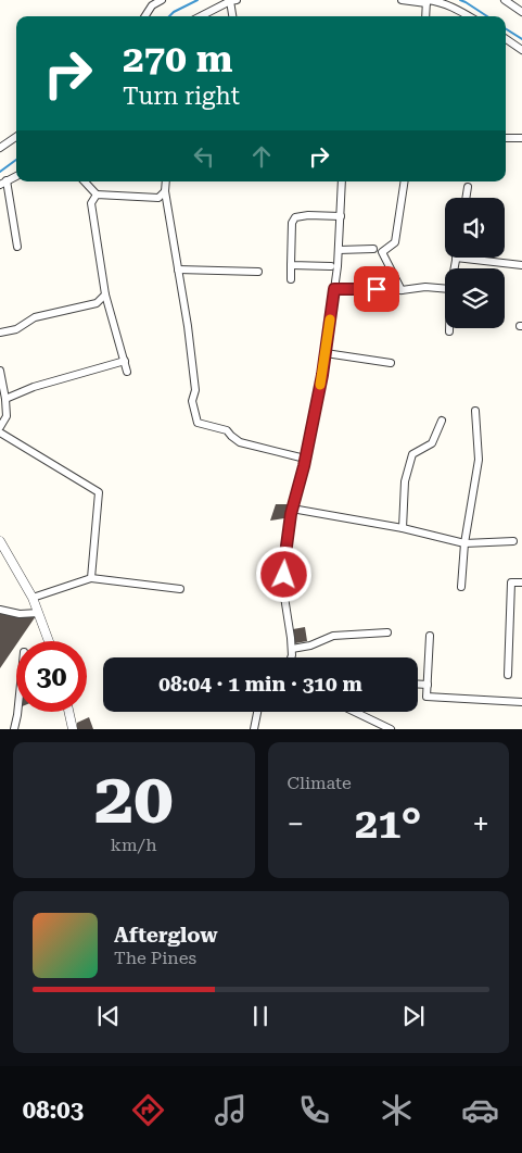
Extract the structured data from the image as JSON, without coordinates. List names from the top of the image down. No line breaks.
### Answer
{"page":{"turn":["270 m","Turn right"],"limit":"30","trip":"08:04 · 1 min · 310 m","tile":[["20","km/h"],"Climate"],"heat":["−","21°","+"],"song":["Afterglow","The Pines"],"tabs":"08:03"}}
